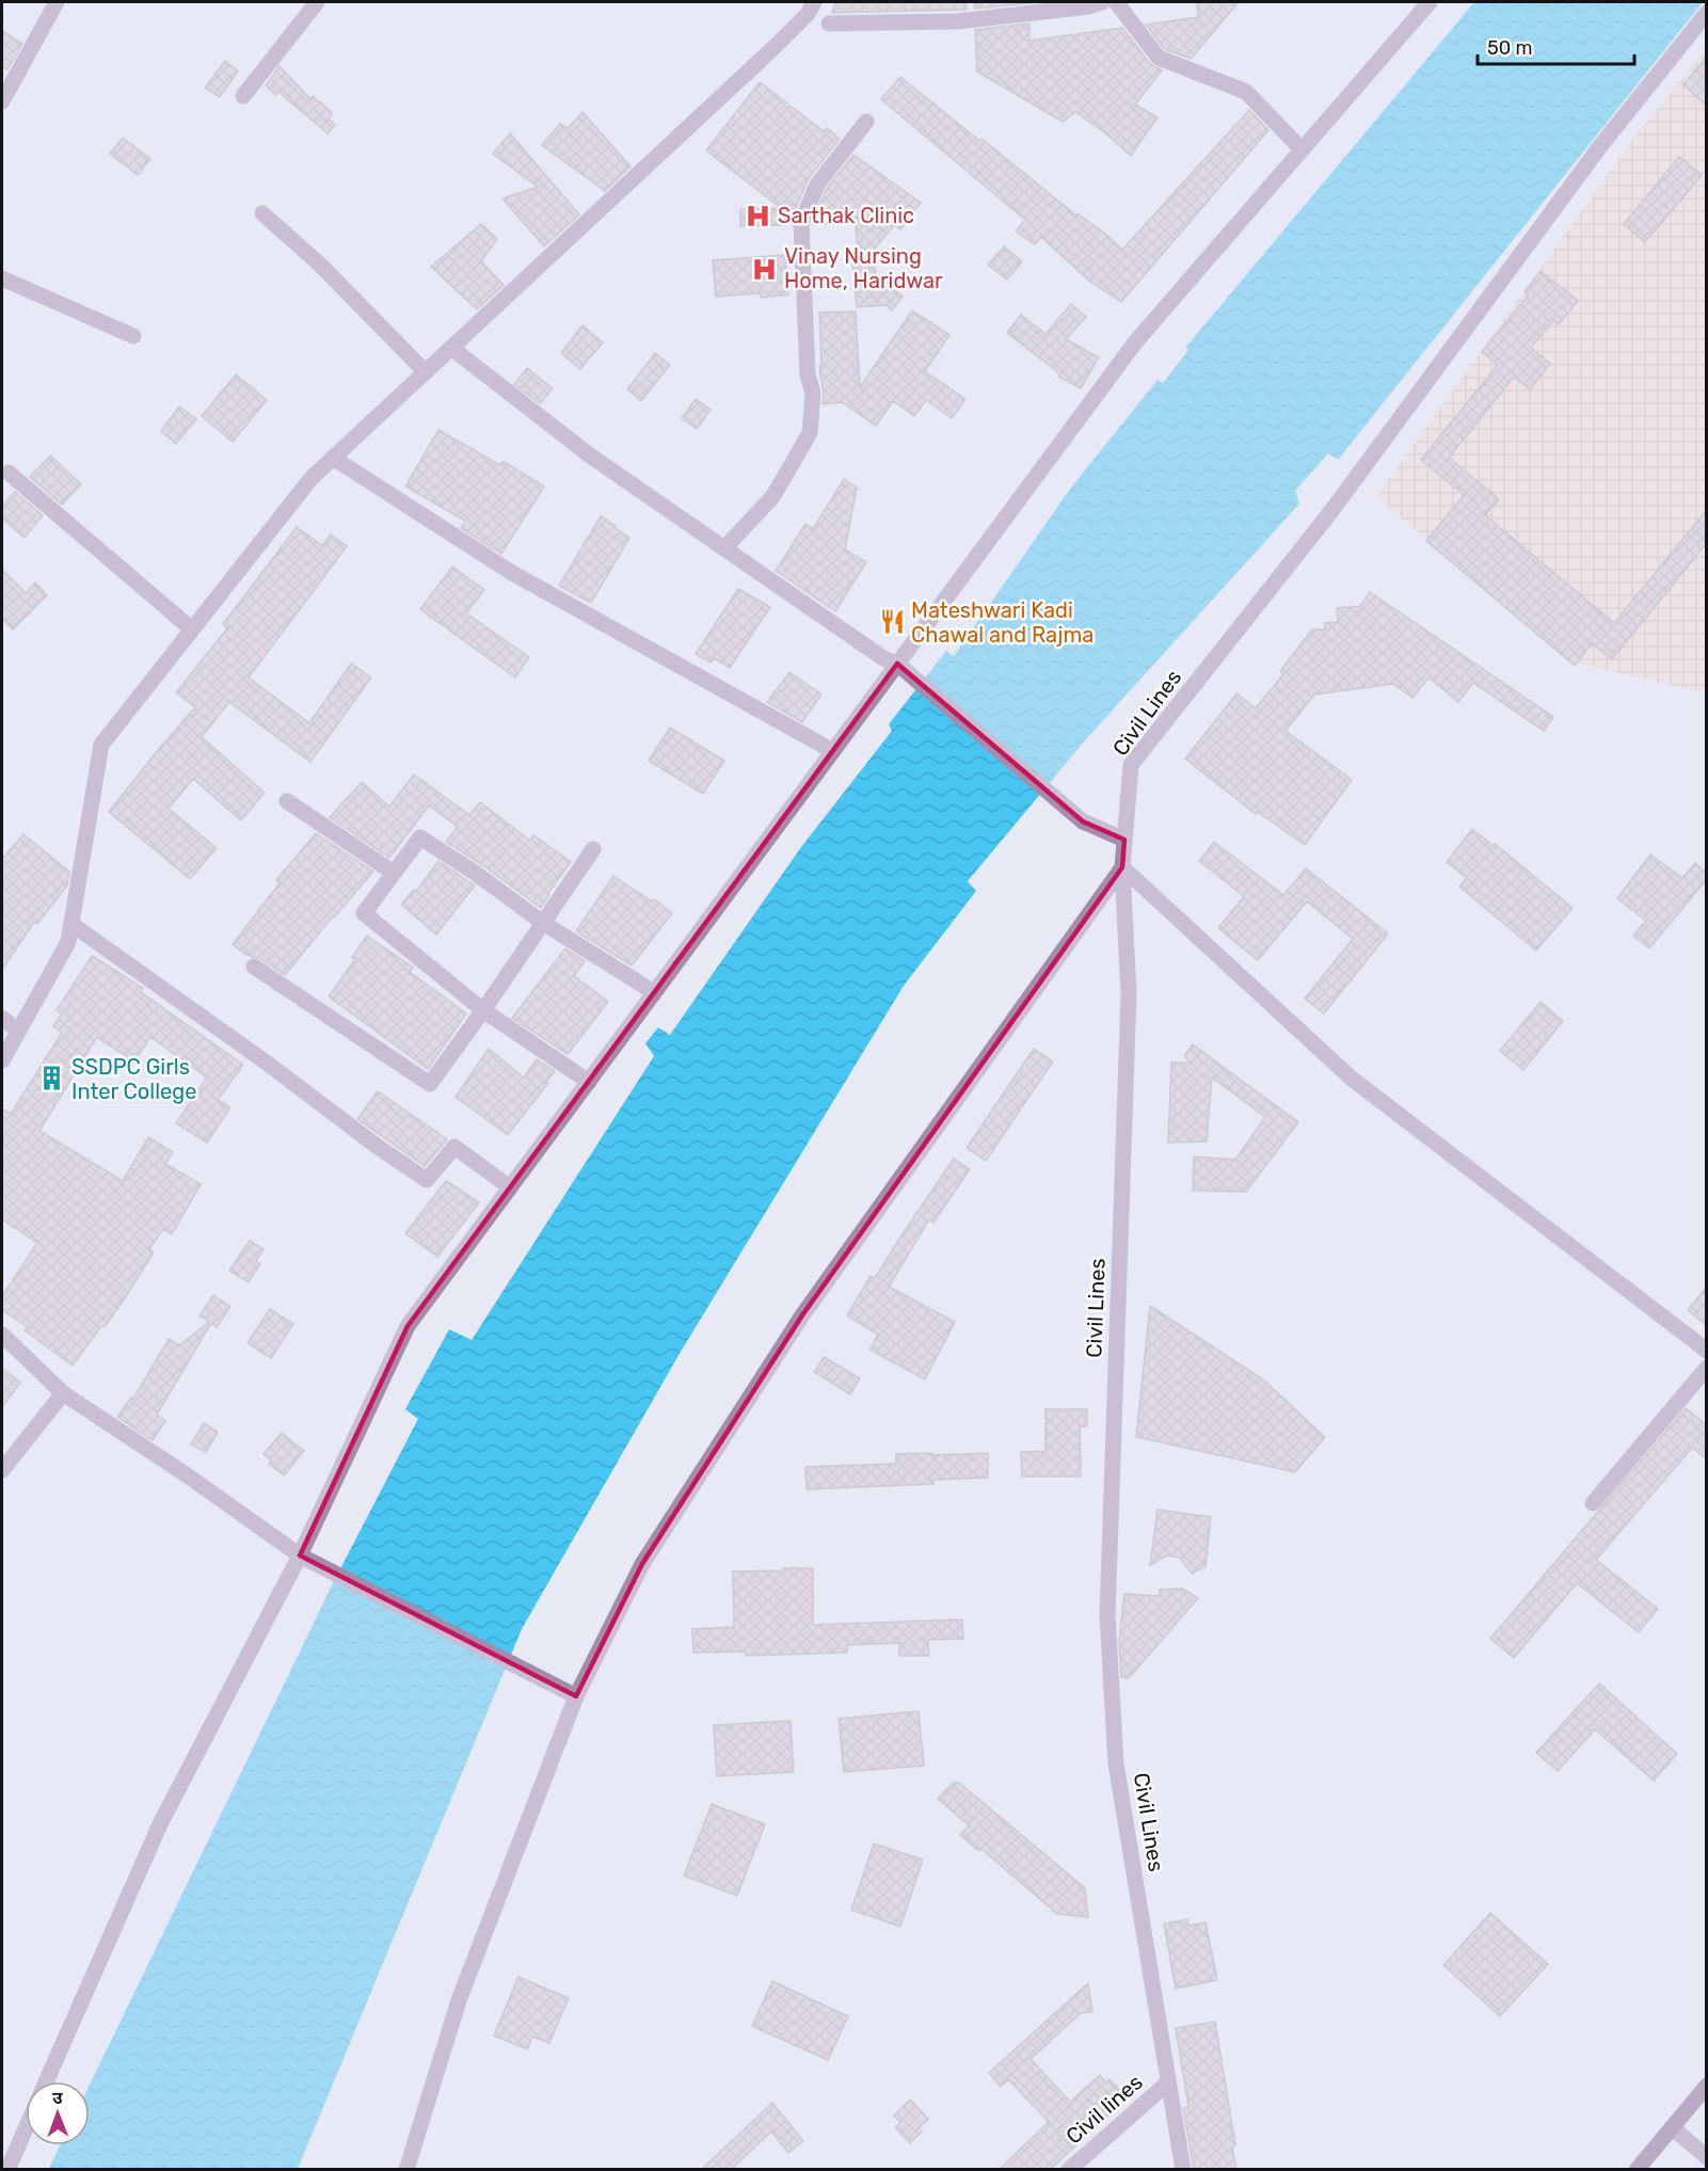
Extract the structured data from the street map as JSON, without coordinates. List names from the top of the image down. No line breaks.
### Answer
{"streets":{"street":["Civil Lines","Civil lines"]},"crossings":[["Civil Lines","Civil lines"]],"places":{"hospital":["Sarthak Clinic","Vinay Nursing Home, Haridwar"],"restaurant":["Mateshwari Kadi Chawal and Rajma"],"building":["SSDPC Girls Inter College"]},"scale_bar":"50 m","north":"top"}
